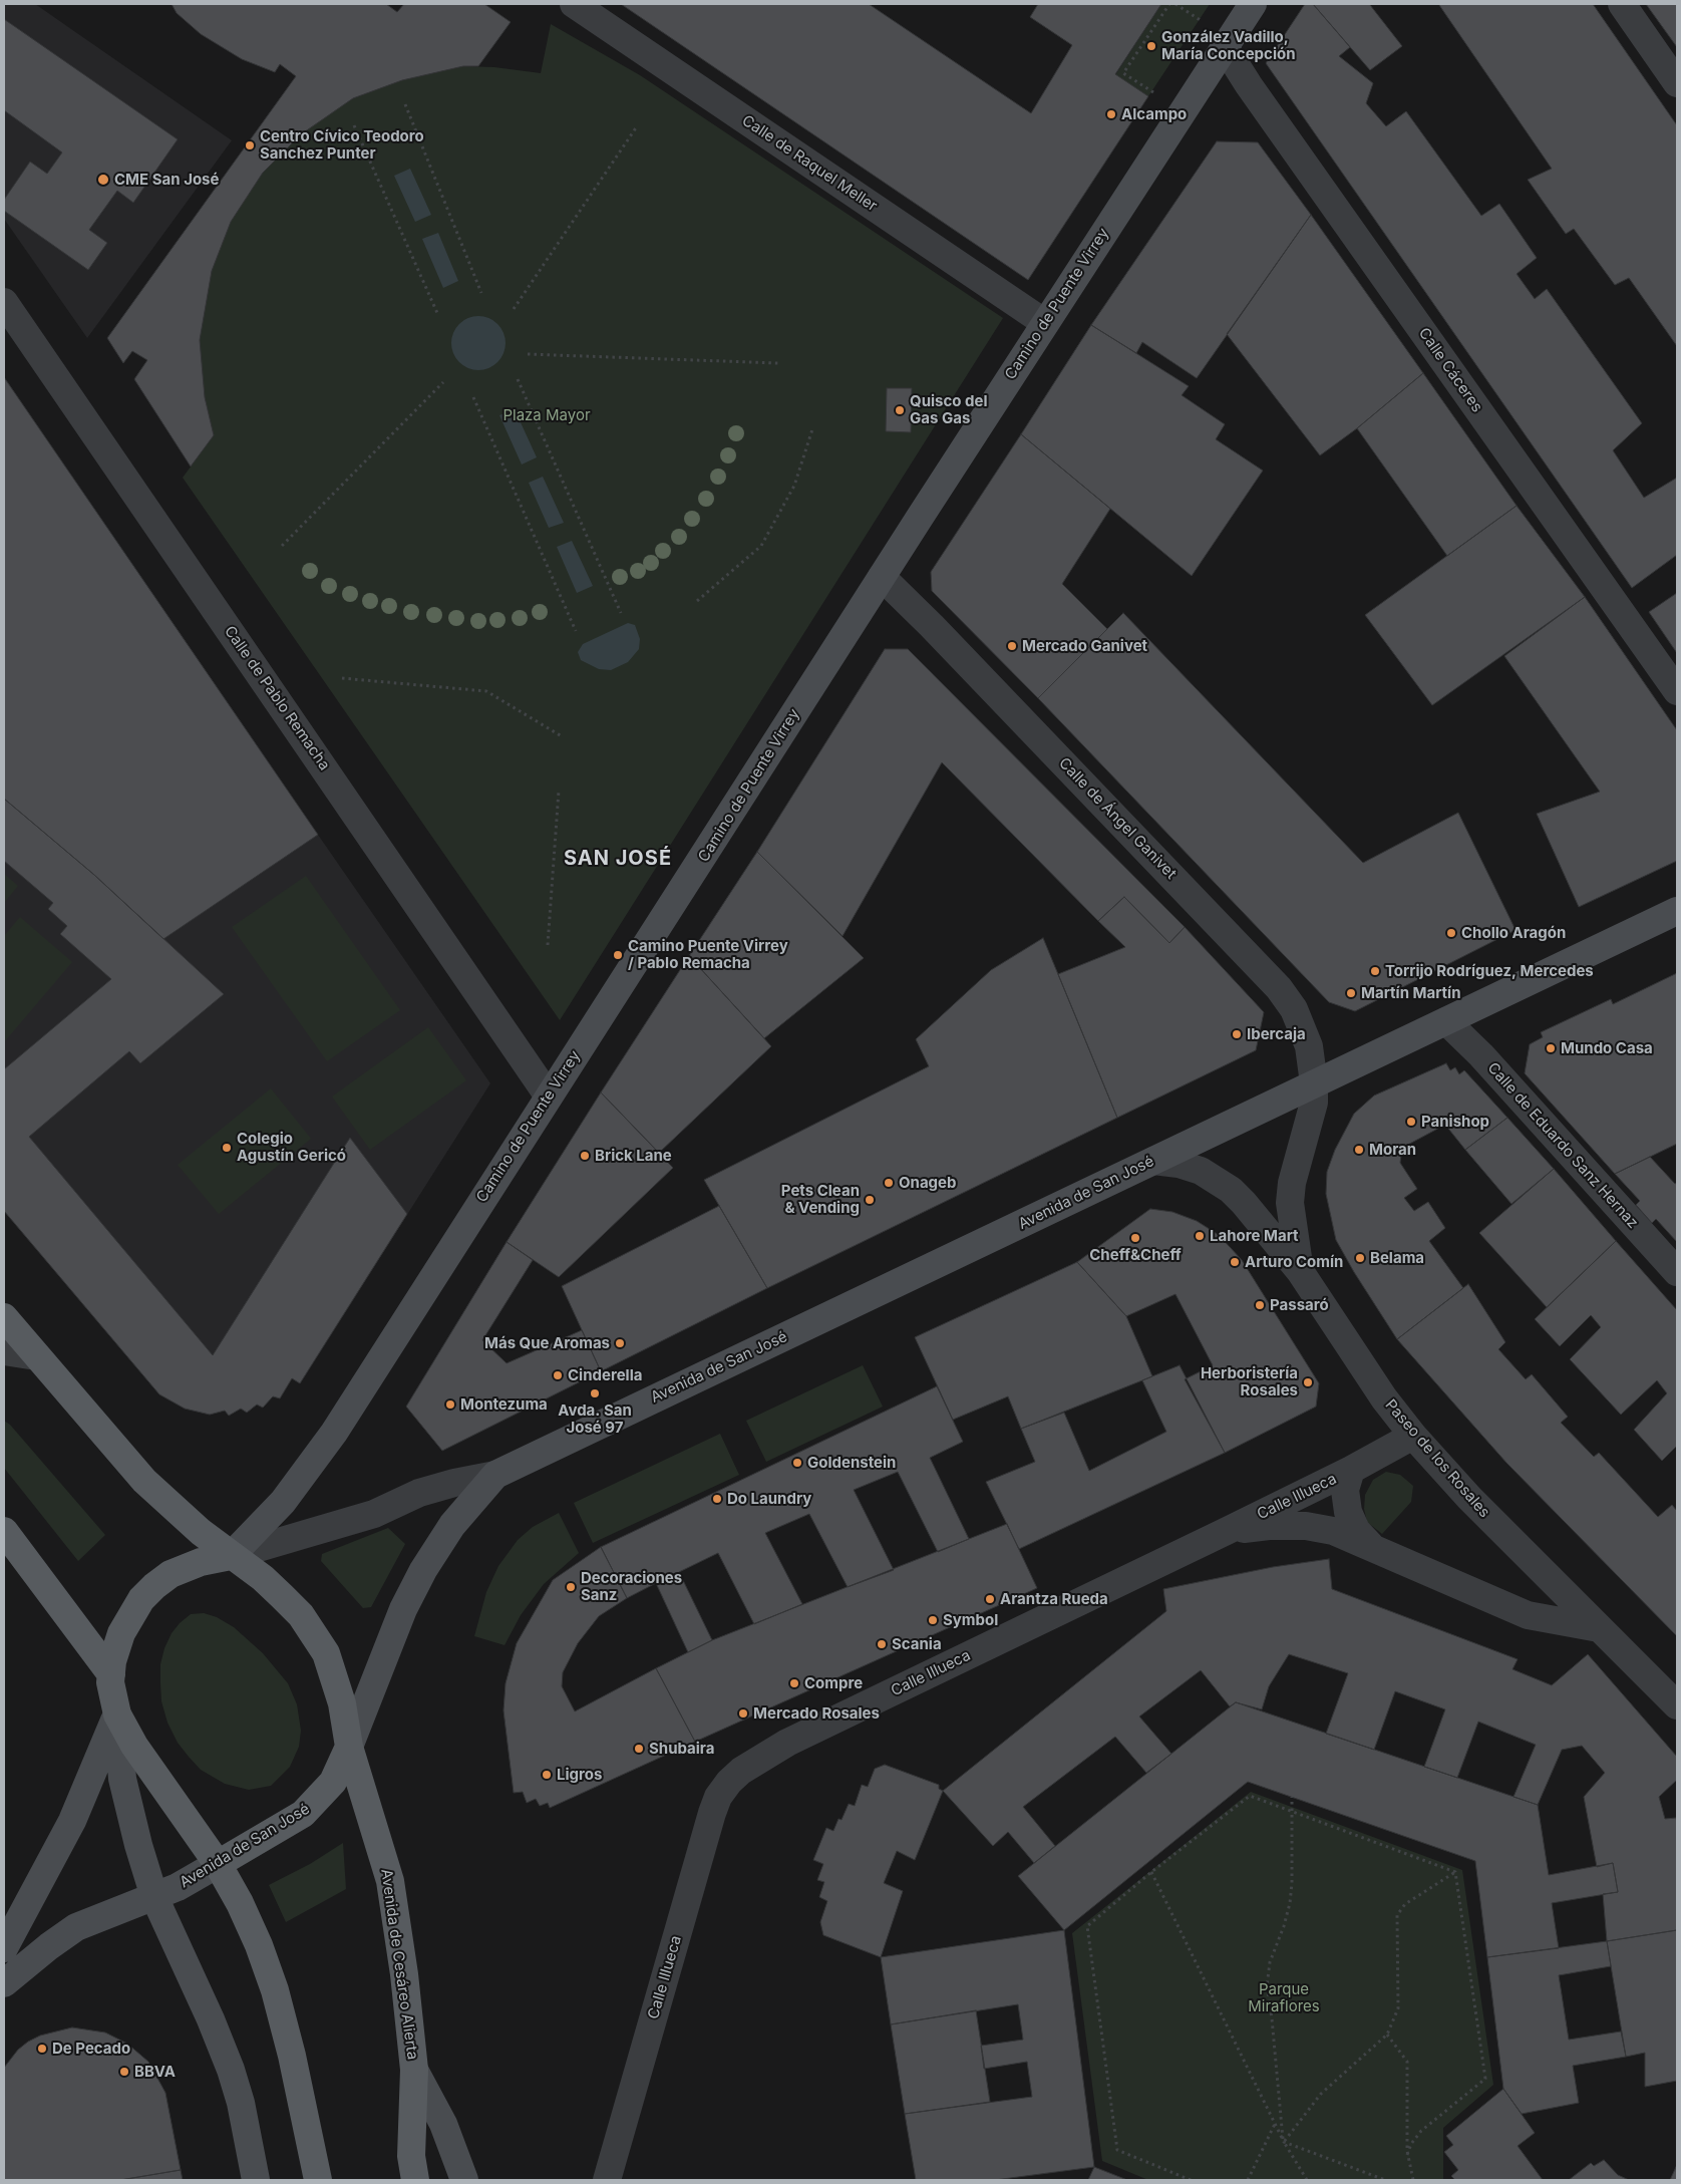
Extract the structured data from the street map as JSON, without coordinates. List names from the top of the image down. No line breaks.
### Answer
{"streets":{"main road":["Camino de Puente Virrey","Avenida de San José","Avenida de Cesáreo Alierta"],"street":["Calle de Raquel Meller","Calle Cáceres","Calle de Pablo Remacha","Calle de Ángel Ganivet","Calle de Eduardo Sanz Hernaz","Paseo de los Rosales","Calle Illueca"]},"crossings":[["Calle de Raquel Meller","Camino de Puente Virrey"],["Camino de Puente Virrey","Calle Cáceres"],["Camino de Puente Virrey","Calle de Pablo Remacha"],["Camino de Puente Virrey","Calle de Ángel Ganivet"],["Camino de Puente Virrey","Avenida de San José"],["Camino de Puente Virrey","Avenida de Cesáreo Alierta"],["Calle de Ángel Ganivet","Avenida de San José"],["Calle de Ángel Ganivet","Paseo de los Rosales"],["Calle de Eduardo Sanz Hernaz","Avenida de San José"],["Avenida de San José","Paseo de los Rosales"],["Avenida de San José","Avenida de Cesáreo Alierta"],["Paseo de los Rosales","Calle Illueca"]],"districts":["SAN JOSÉ"],"parks":["Plaza Mayor","Parque Miraflores"],"places":["González Vadillo, María Concepción","Alcampo","Centro Cívico Teodoro Sanchez Punter","CME San José","Quisco del Gas Gas","Mercado Ganivet","Chollo Aragón","Camino Puente Virrey / Pablo Remacha","Torrijo Rodríguez, Mercedes","Martín Martín","Ibercaja","Mundo Casa","Panishop","Colegio Agustín Gericó","Moran","Brick Lane","Onageb","Pets Clean & Vending","Lahore Mart","Cheff&Cheff","Belama","Arturo Comín","Passaró","Más Que Aromas","Cinderella","Herboristería Rosales","Avda. San José 97","Montezuma","Goldenstein","Do Laundry","Decoraciones Sanz","Arantza Rueda","Symbol","Scania","Compre","Mercado Rosales","Shubaira","Ligros","De Pecado","BBVA"]}
